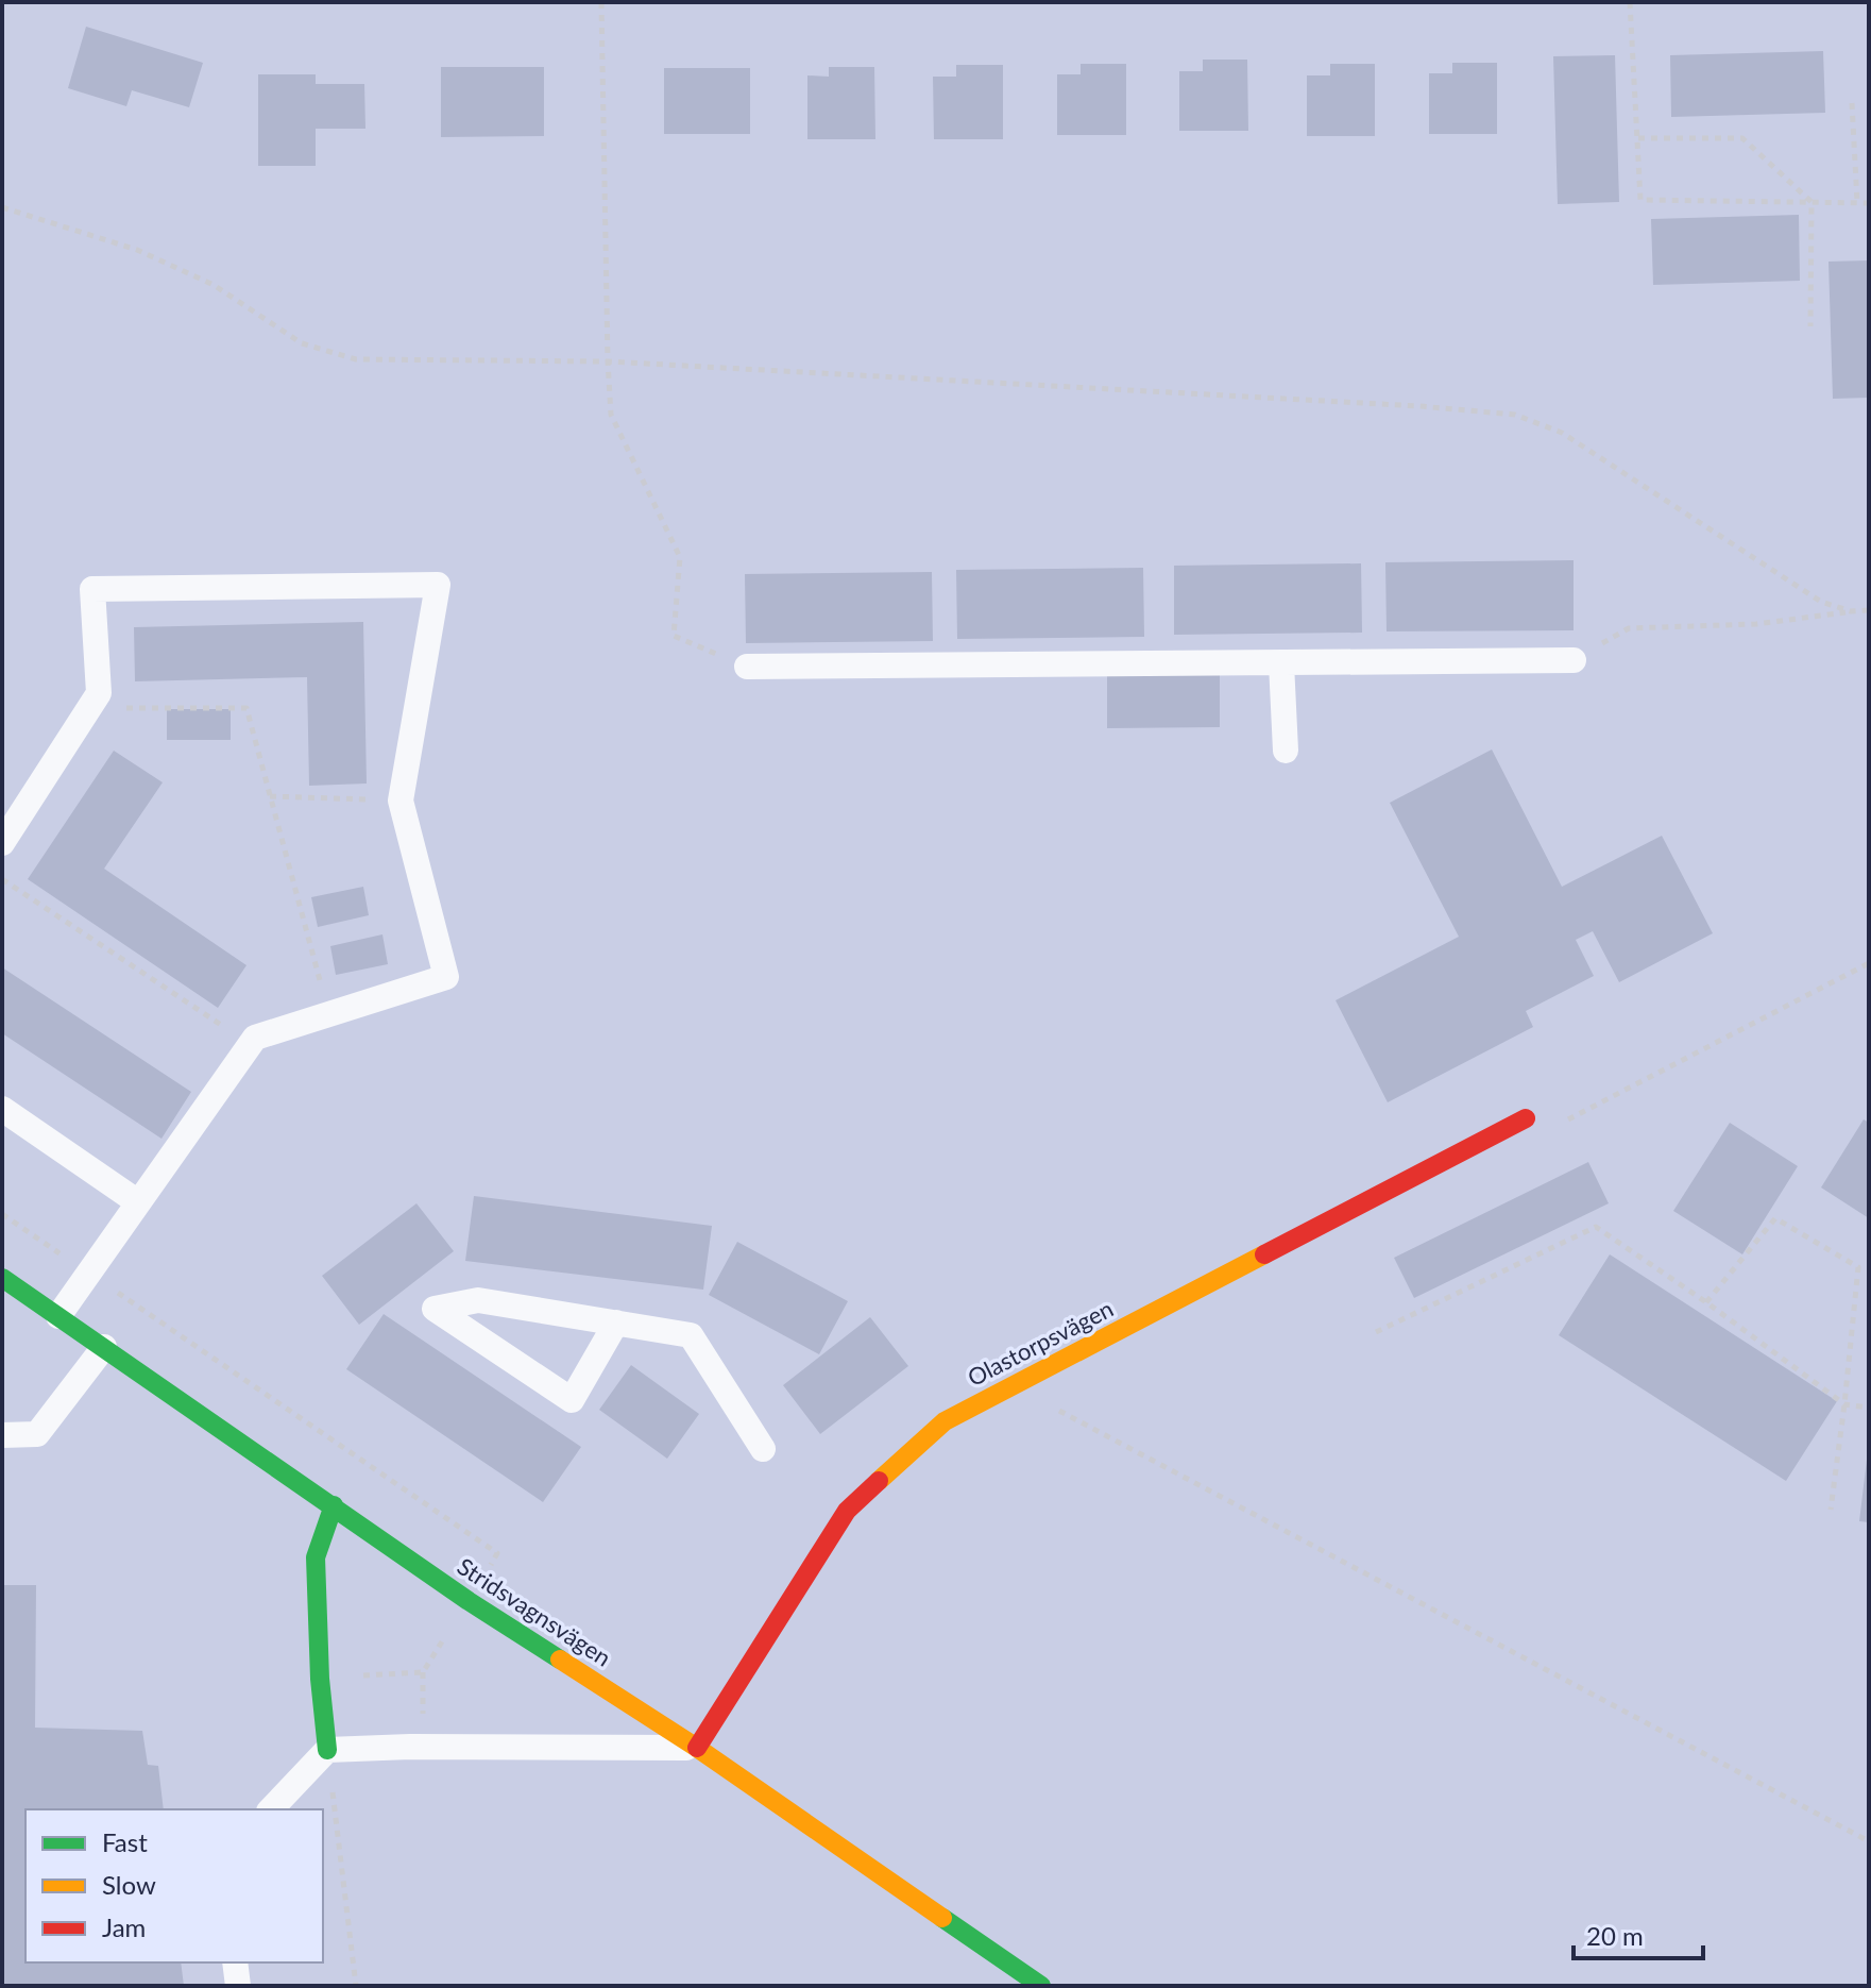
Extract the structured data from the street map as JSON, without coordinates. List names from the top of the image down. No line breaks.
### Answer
{"streets":{"street":["Olastorpsvägen","Stridsvagnsvägen"]},"crossings":[["Olastorpsvägen","Stridsvagnsvägen"]],"legend":["Fast","Slow","Jam"],"scale_bar":"20 m"}
